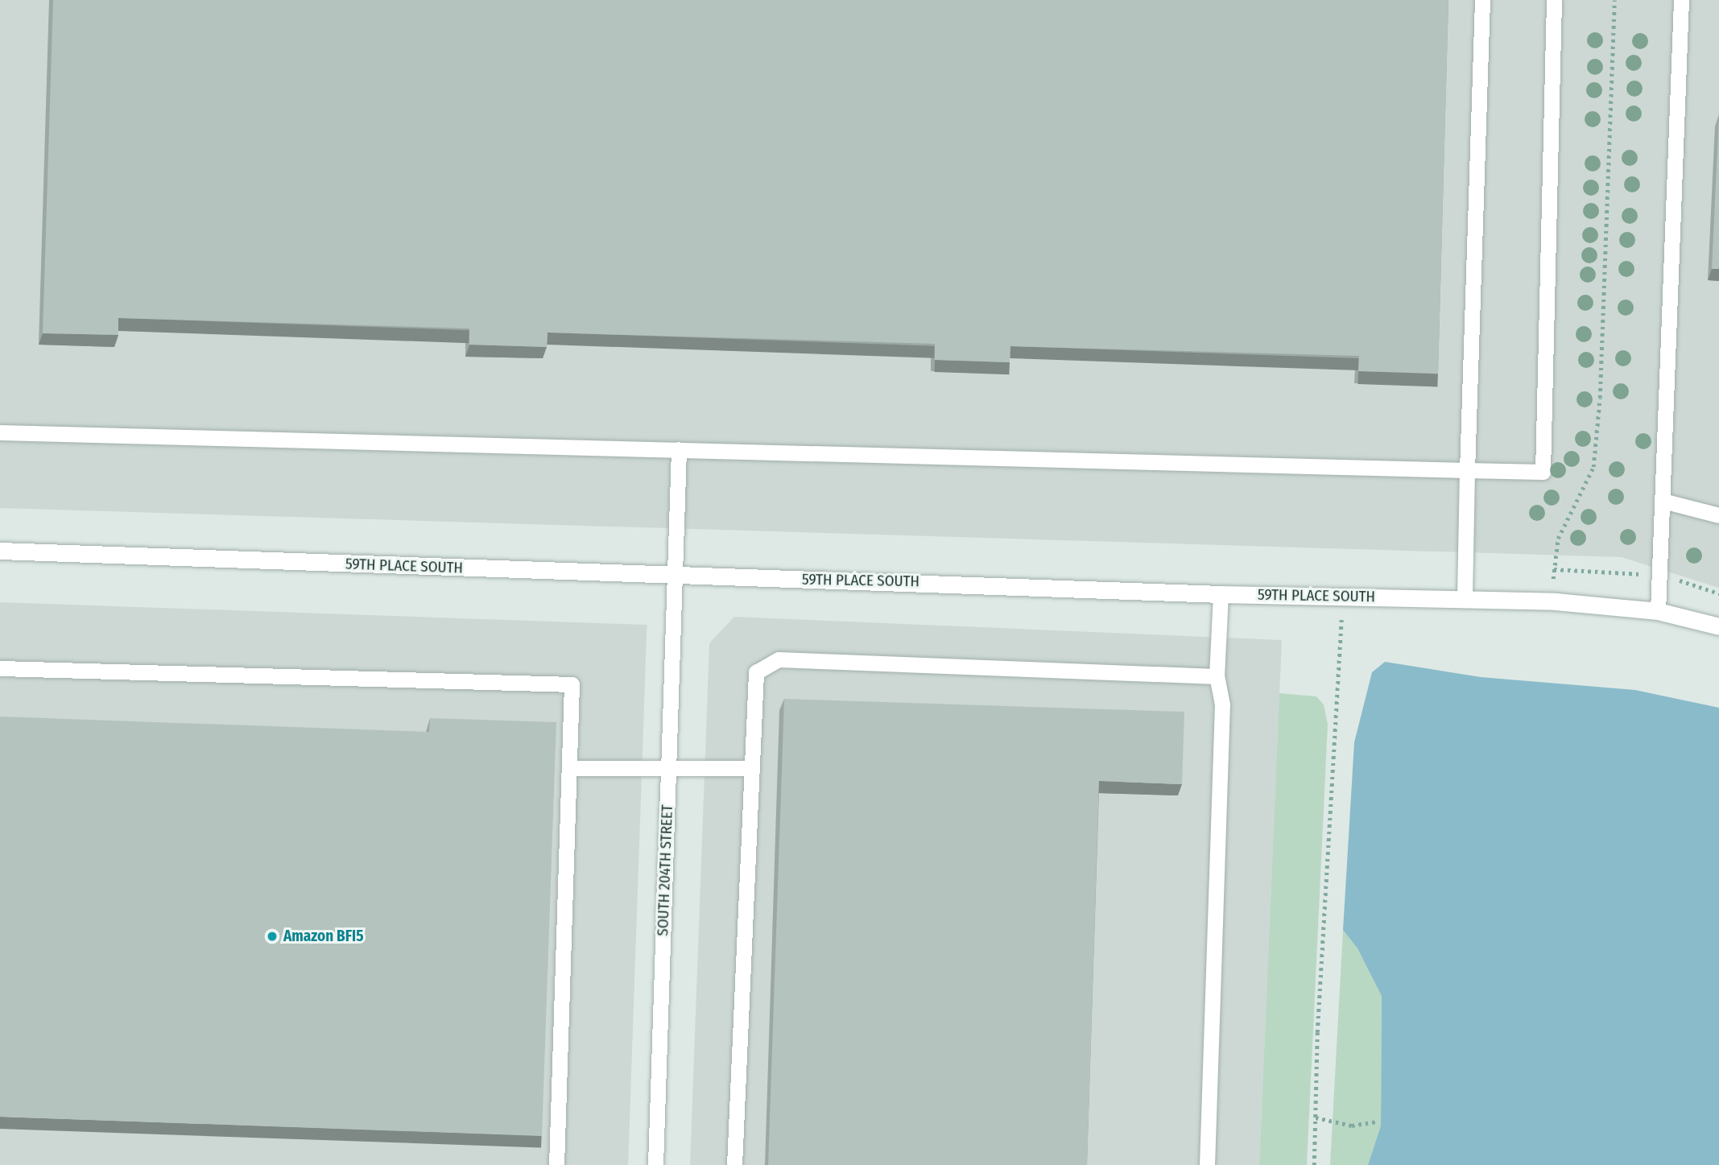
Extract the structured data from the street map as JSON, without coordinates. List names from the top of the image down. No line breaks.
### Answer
{"streets":{"street":["59TH PLACE SOUTH"],"lane":["SOUTH 204TH STREET"]},"crossings":[["59TH PLACE SOUTH","SOUTH 204TH STREET"]],"places":["Amazon BFI5"]}
